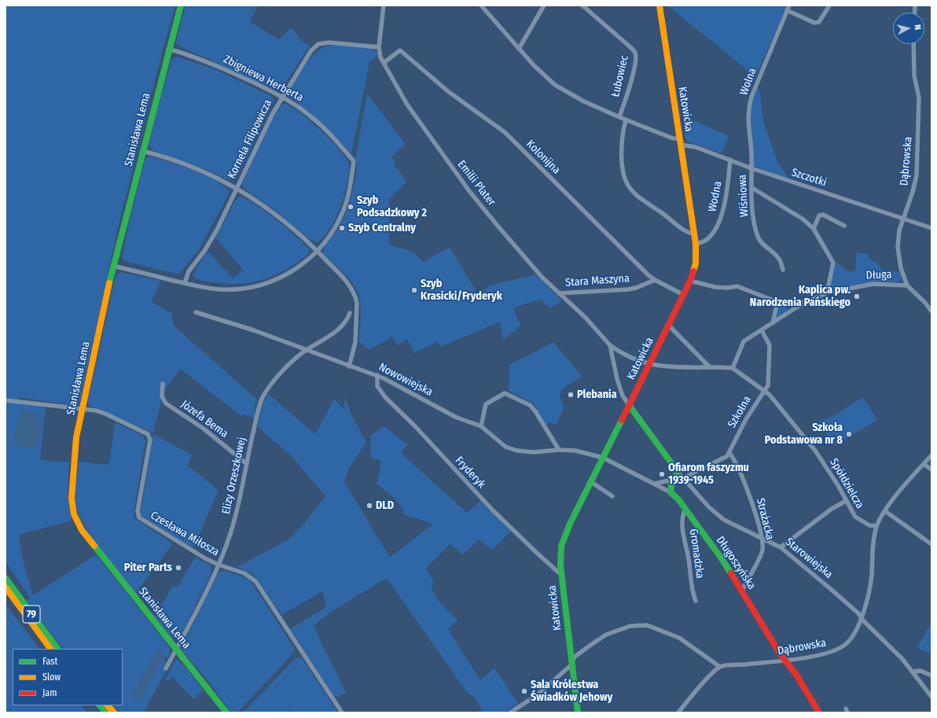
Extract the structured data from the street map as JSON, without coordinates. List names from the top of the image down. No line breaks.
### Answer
{"streets":{"street":["Łubowiec","Zbigniewa Herberta","Wolna","Katowicka","Stanisława Lema","Kornela Filipowicza","Kolonijna","Dąbrowska","Szczotki","Emilii Plater","Wiśniowa","Wodna","Długa","Stara Maszyna","Nowowiejska","Szkolna","Józefa Bema","Fryderyk","Elizy Orzeszkowej","Spółdzielcza","Strażacka","Czesława Miłosza","Gromadzka","Starowiejska","Długoszyńska","79"]},"crossings":[["Łubowiec","Szczotki"],["Zbigniewa Herberta","Stanisława Lema"],["Zbigniewa Herberta","Kornela Filipowicza"],["Wolna","Szczotki"],["Wolna","Wiśniowa"],["Katowicka","Kolonijna"],["Katowicka","Szczotki"],["Katowicka","Emilii Plater"],["Katowicka","Wodna"],["Katowicka","Nowowiejska"],["Katowicka","Fryderyk"],["Katowicka","Starowiejska"],["Katowicka","Długoszyńska"],["Stanisława Lema","Elizy Orzeszkowej"],["Stanisława Lema","Czesława Miłosza"],["Kornela Filipowicza","Emilii Plater"],["Kolonijna","Emilii Plater"],["Kolonijna","Stara Maszyna"],["Dąbrowska","Szczotki"],["Dąbrowska","Długa"],["Dąbrowska","Spółdzielcza"],["Dąbrowska","Starowiejska"],["Dąbrowska","Długoszyńska"],["Szczotki","Wiśniowa"],["Szczotki","Wodna"],["Emilii Plater","Stara Maszyna"],["Emilii Plater","Starowiejska"],["Długa","Szkolna"],["Długa","Spółdzielcza"],["Nowowiejska","Fryderyk"],["Nowowiejska","Elizy Orzeszkowej"],["Nowowiejska","Długoszyńska"],["Szkolna","Spółdzielcza"],["Szkolna","Strażacka"],["Józefa Bema","Elizy Orzeszkowej"],["Elizy Orzeszkowej","Czesława Miłosza"],["Strażacka","Starowiejska"],["Strażacka","Długoszyńska"],["Gromadzka","Długoszyńska"]],"places":["Szyb Podsadzkowy 2","Szyb Centralny","Szyb Krasicki/Fryderyk","Kaplica pw. Narodzenia Pańskiego","Plebania","Szkoła Podstawowa nr 8","Ofiarom faszyzmu 1939-1945","DLD","Piter Parts","Sala Królestwa Świadków Jehowy"],"legend":["Fast","Slow","Jam"],"north":"right"}
